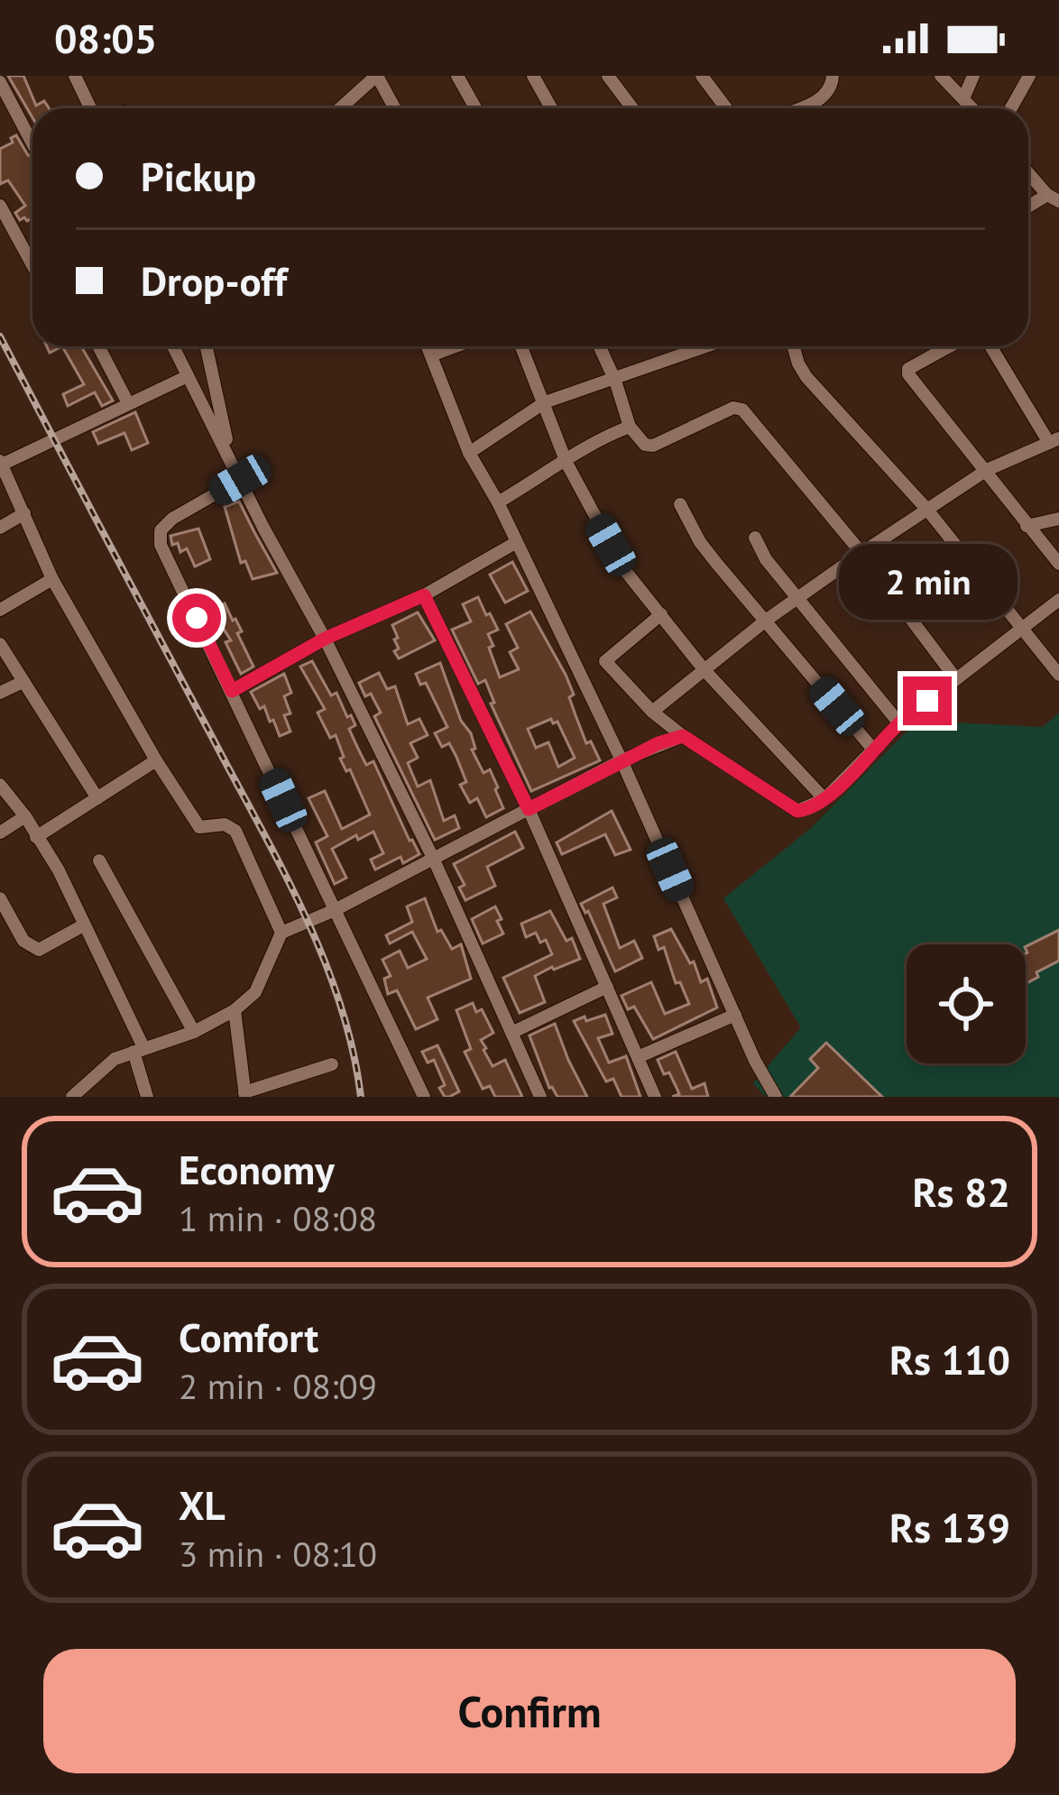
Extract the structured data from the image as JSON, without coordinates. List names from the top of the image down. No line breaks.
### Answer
{"page":{"status":"08:05","banner":["Pickup","Drop-off"],"bubble":"2 min","list":[{"name":"Economy","note":"1 min · 08:08","value":"Rs 82"},{"name":"Comfort","note":"2 min · 08:09","value":"Rs 110"},{"name":"XL","note":"3 min · 08:10","value":"Rs 139"}],"buttons":"Confirm"}}
